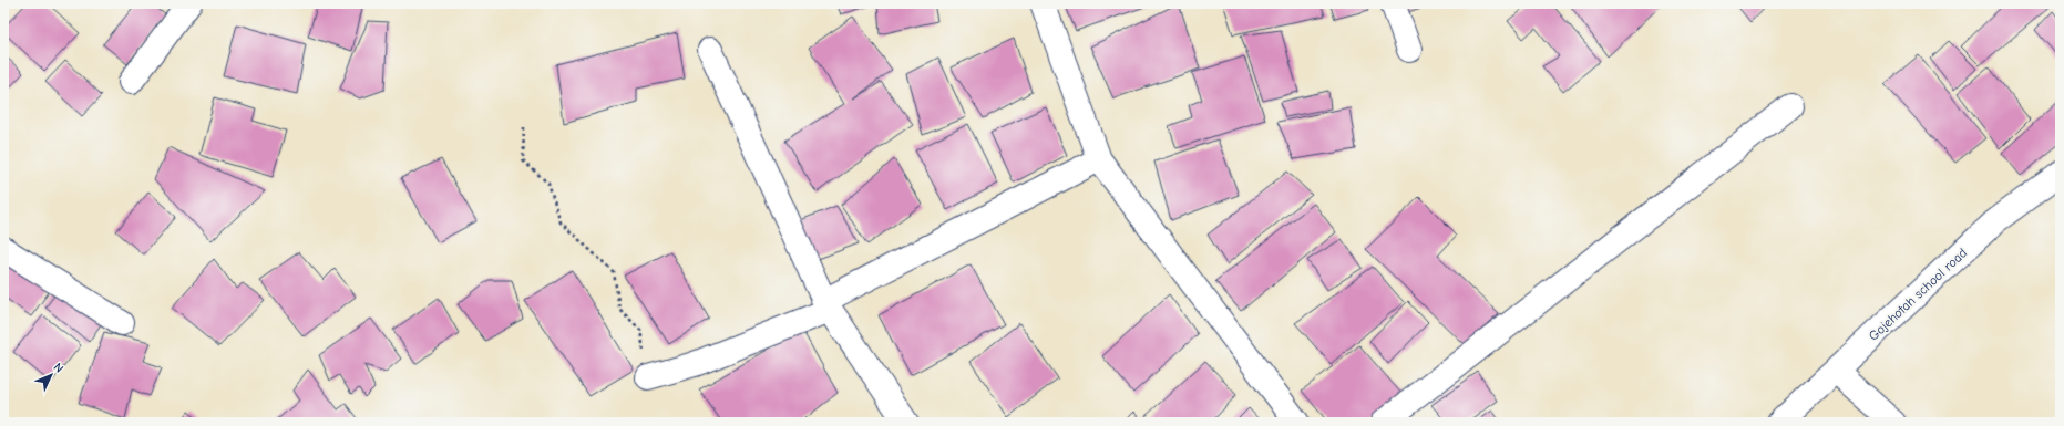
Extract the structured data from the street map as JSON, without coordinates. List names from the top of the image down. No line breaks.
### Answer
{"streets":{"street":["Gojehotah school road"]},"north":"top right"}
